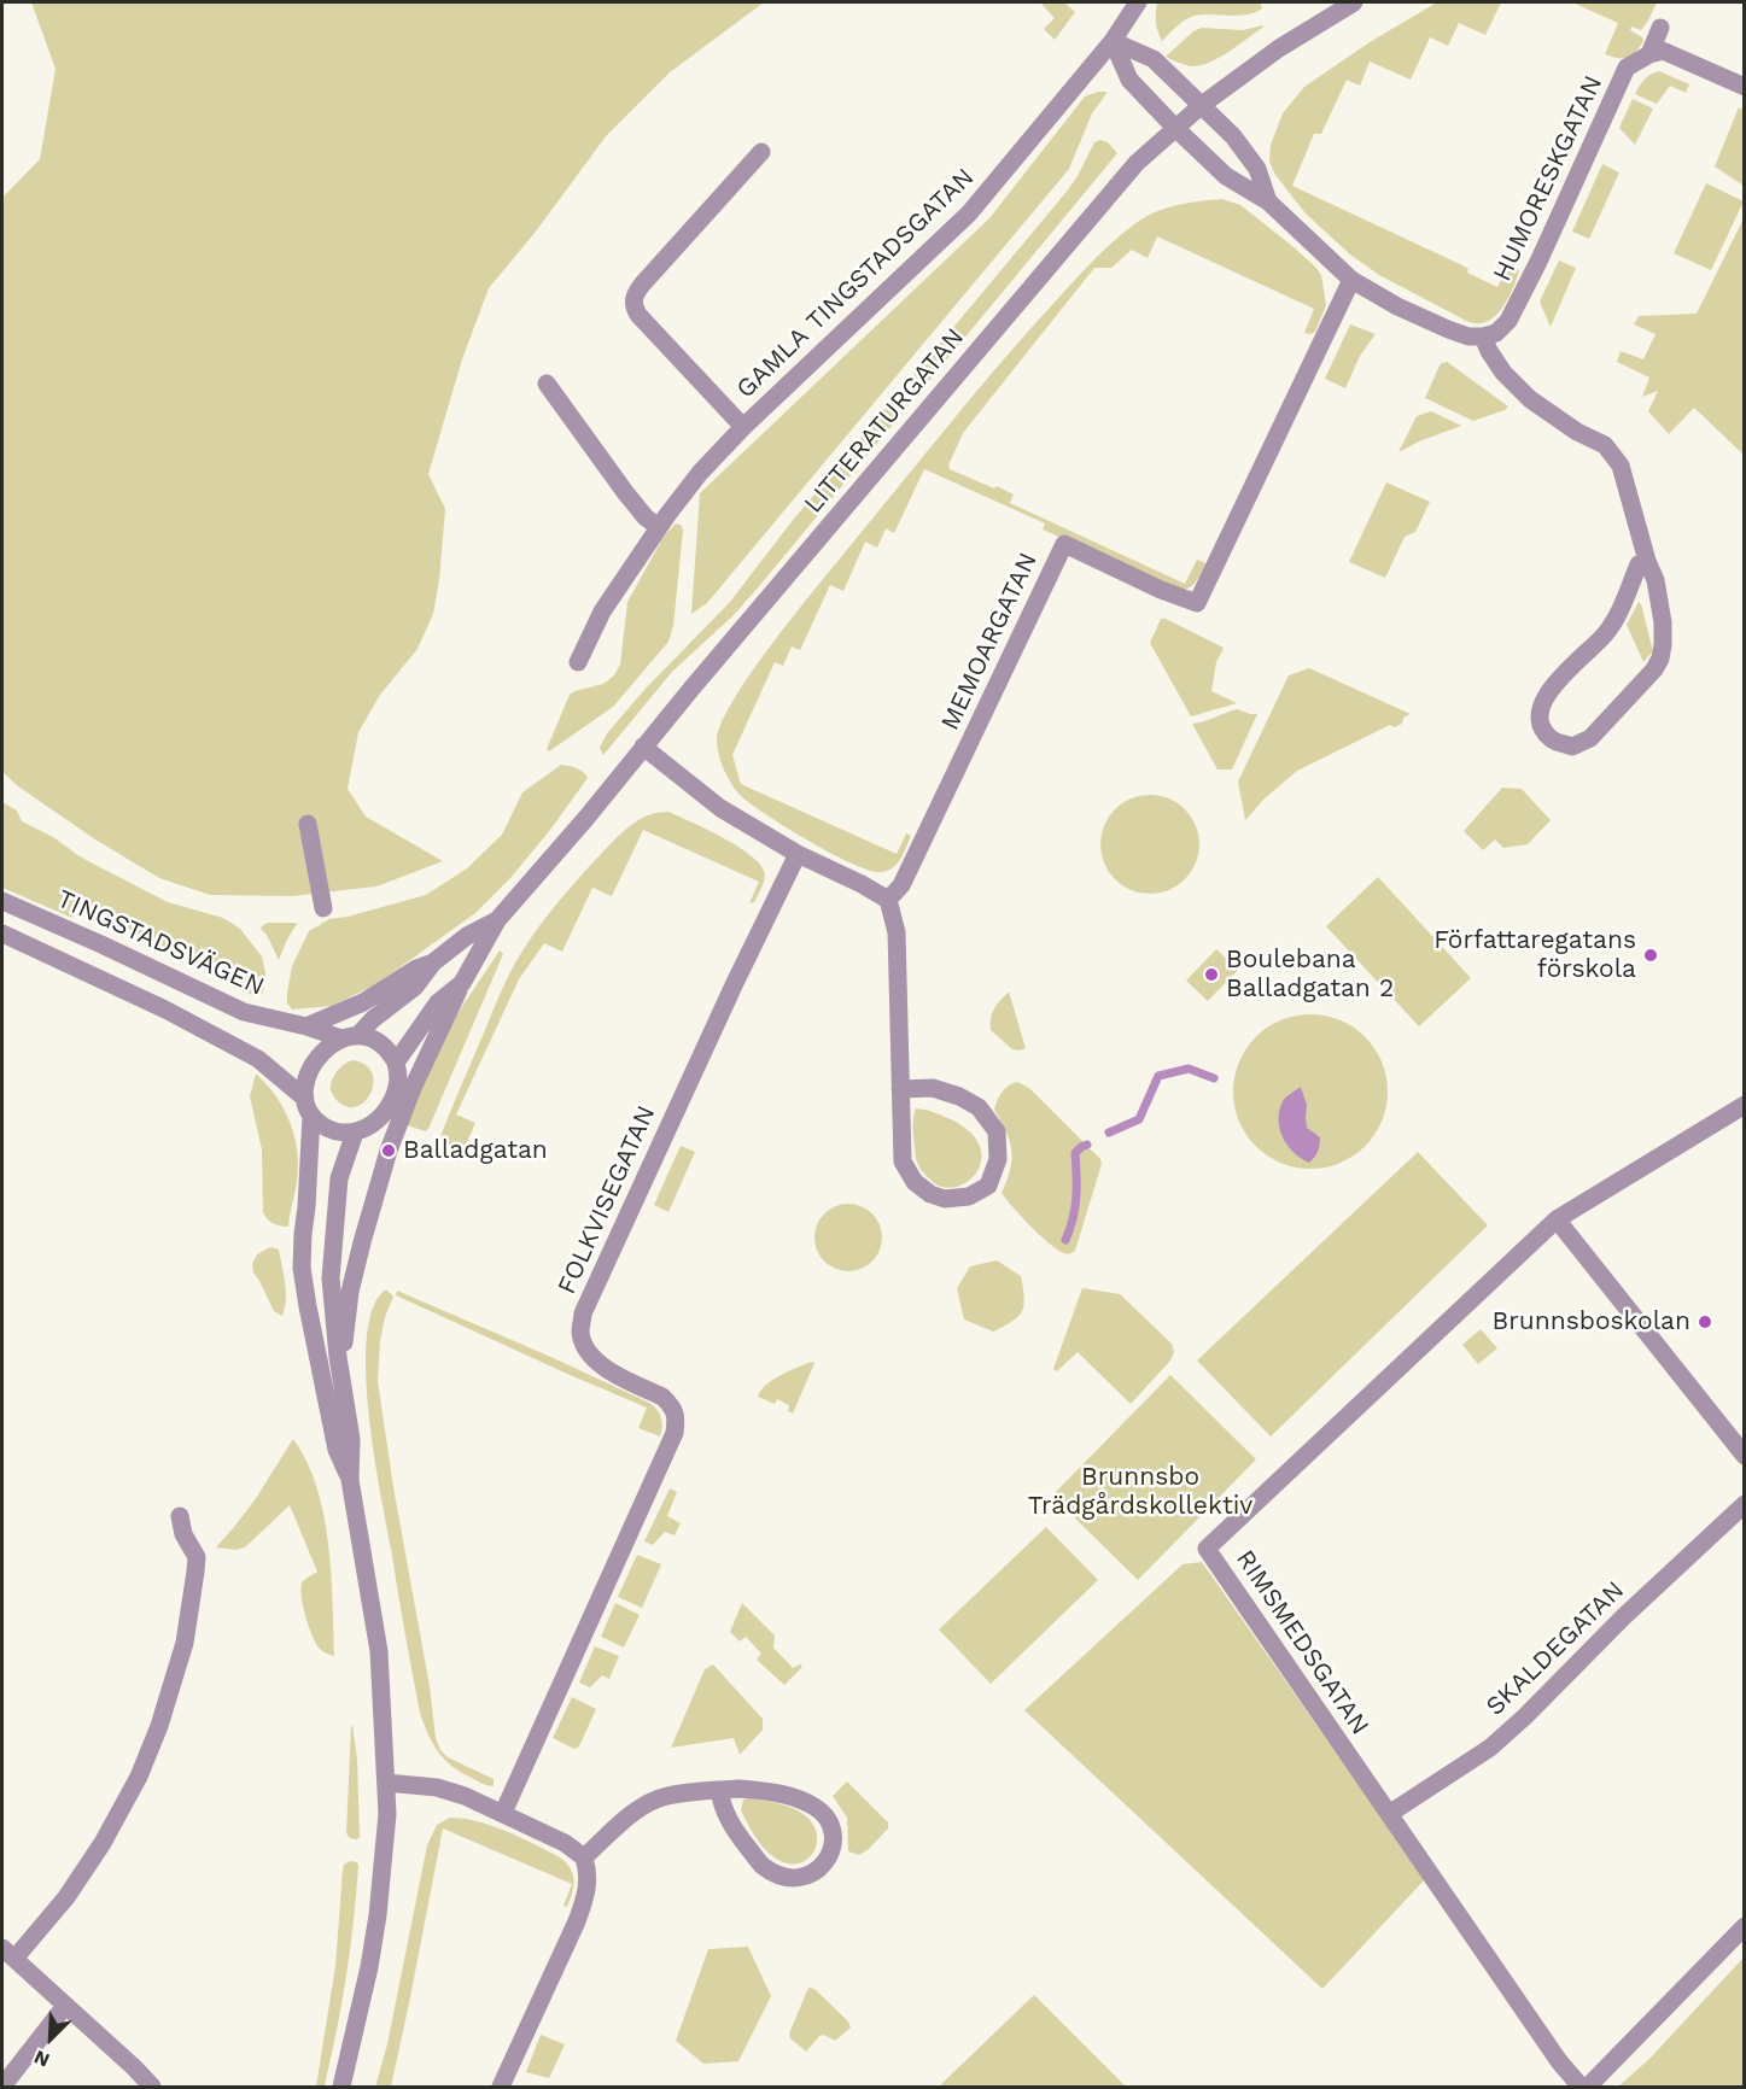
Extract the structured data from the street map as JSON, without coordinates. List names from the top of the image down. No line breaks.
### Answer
{"streets":{"street":["HUMORESKGATAN","GAMLA TINGSTADSGATAN","LITTERATURGATAN","MEMOARGATAN","TINGSTADSVÄGEN","FOLKVISEGATAN","RIMSMEDSGATAN","SKALDEGATAN"]},"crossings":[["LITTERATURGATAN","TINGSTADSVÄGEN"],["RIMSMEDSGATAN","SKALDEGATAN"]],"parks":["Brunnsbo Trädgårdskollektiv"],"places":["Författaregatans förskola","Boulebana Balladgatan 2","Balladgatan","Brunnsboskolan"],"north":"bottom left"}
